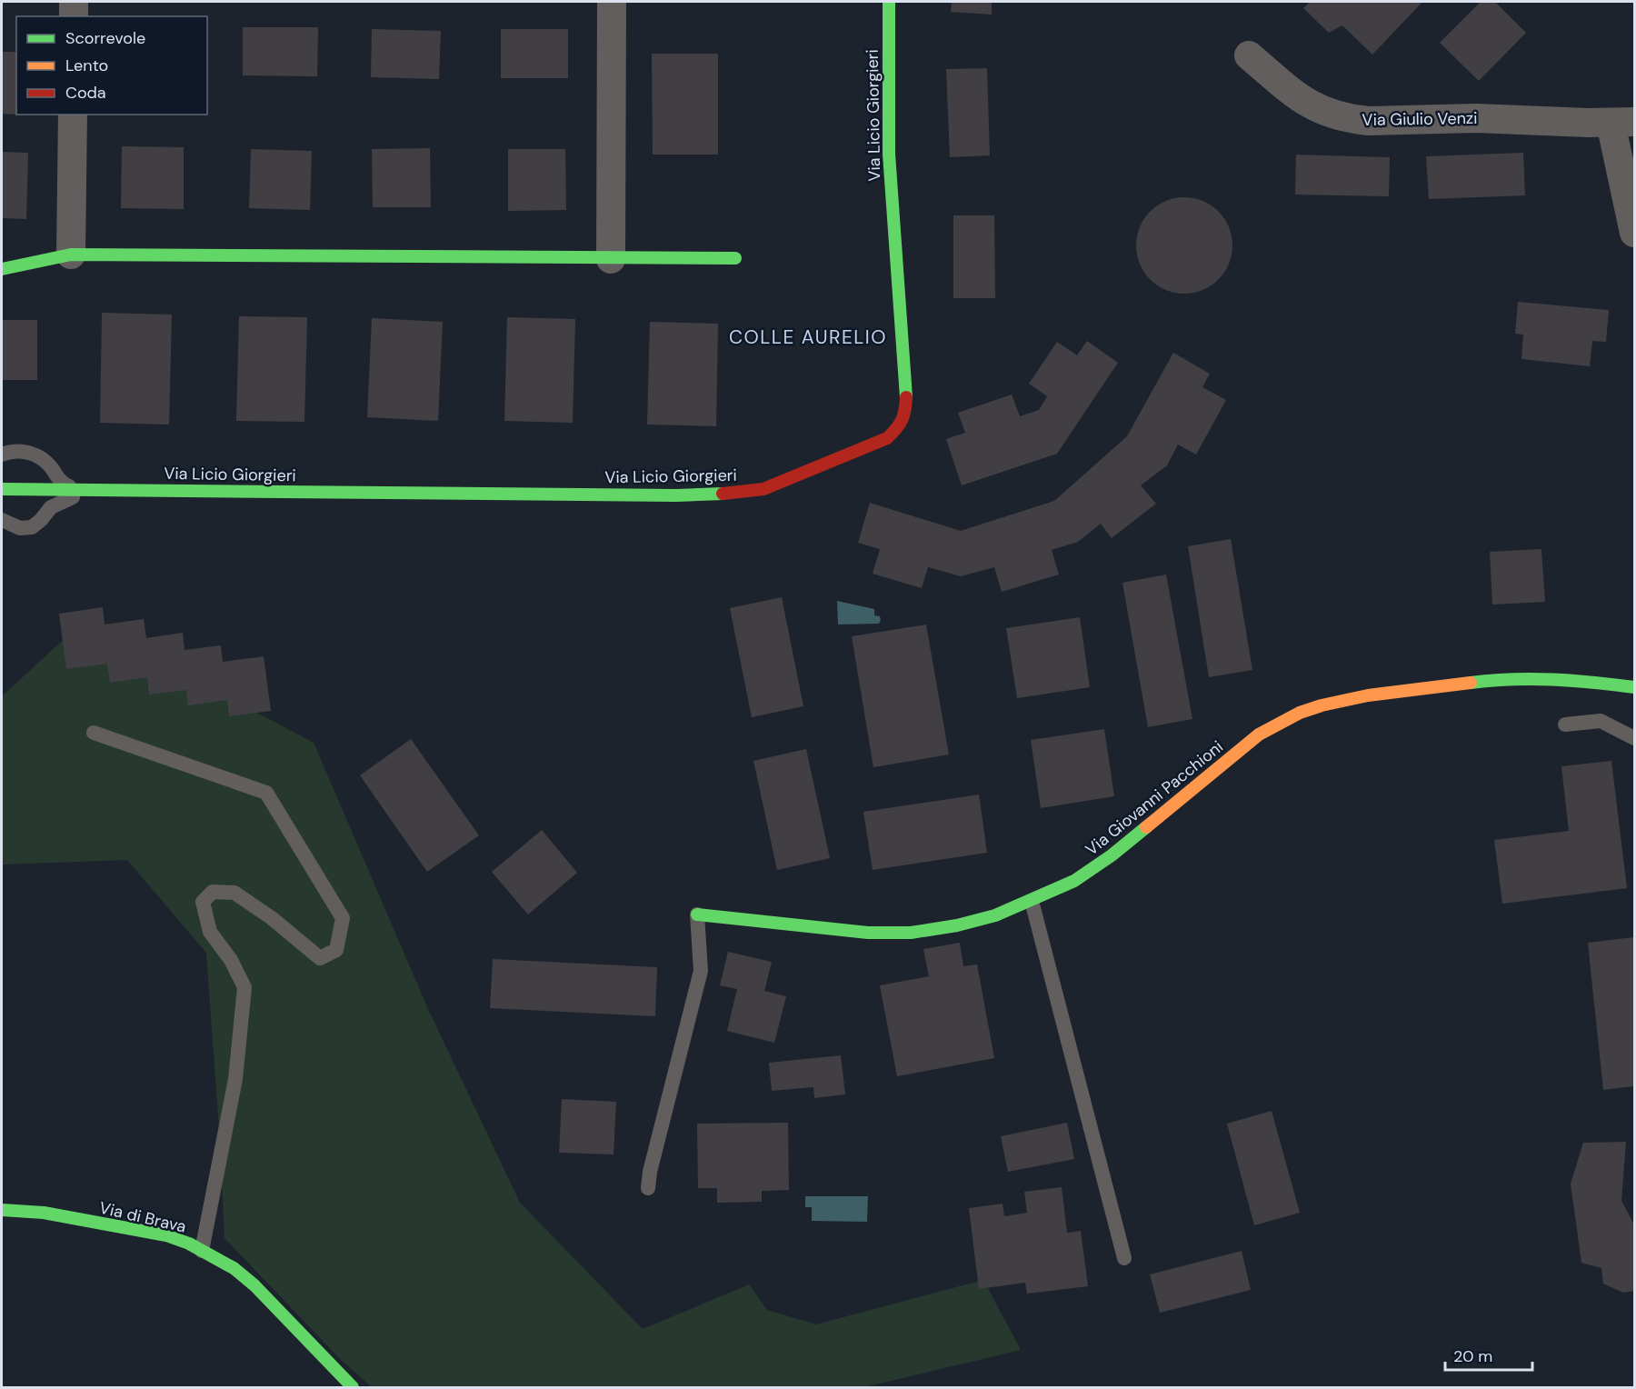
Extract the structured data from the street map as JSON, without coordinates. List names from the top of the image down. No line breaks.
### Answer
{"streets":{"street":["Via Licio Giorgieri","Via Giulio Venzi","Via Giovanni Pacchioni","Via di Brava"]},"districts":["COLLE AURELIO"],"legend":["Scorrevole","Lento","Coda"],"scale_bar":"20 m"}
